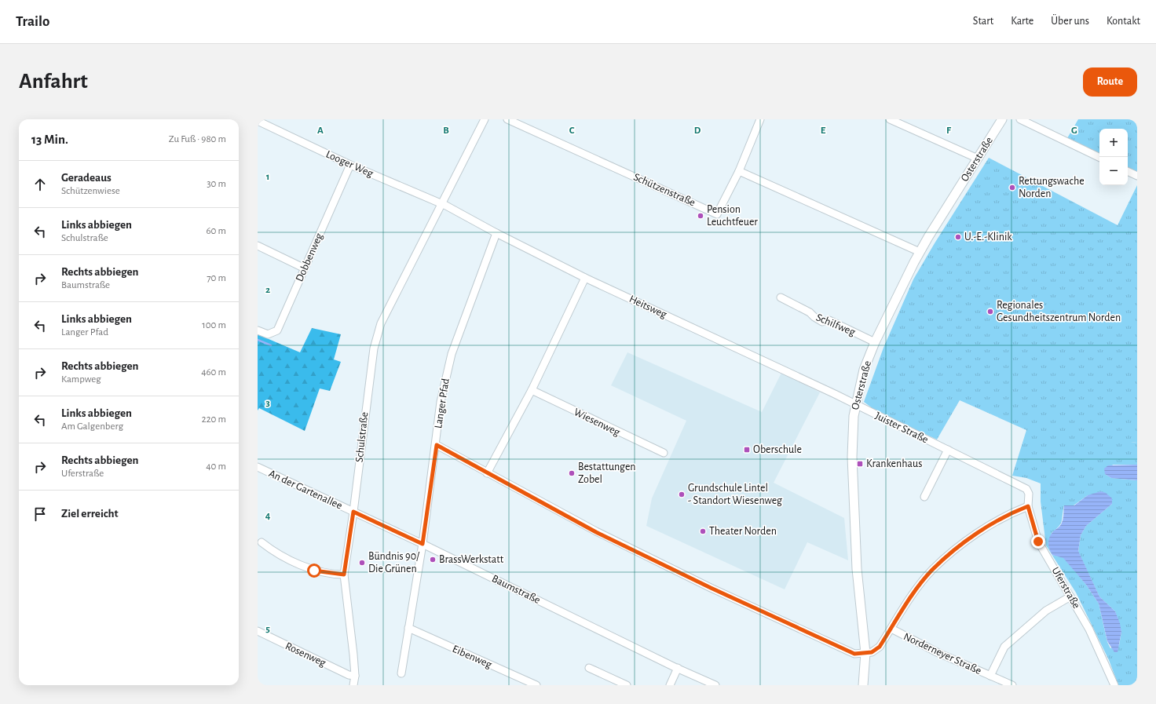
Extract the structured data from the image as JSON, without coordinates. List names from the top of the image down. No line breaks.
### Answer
{"streets":{"street":["Osterstraße","Looger Weg","Schützenstraße","Dobbenweg","Heitsweg","Schilfweg","Langer Pfad","Wiesenweg","Juister Straße","Schulstraße","An der Gartenallee","Uferstraße","Baumstraße","Norderneyer Straße","Rosenweg","Eibenweg"]},"crossings":[["Osterstraße","Heitsweg"],["Osterstraße","Schilfweg"],["Osterstraße","Juister Straße"],["Looger Weg","Dobbenweg"],["Looger Weg","Heitsweg"],["Looger Weg","Schulstraße"],["Heitsweg","Langer Pfad"],["Heitsweg","Juister Straße"],["Heitsweg","Schulstraße"],["Langer Pfad","Baumstraße"],["Langer Pfad","Eibenweg"],["Juister Straße","Uferstraße"],["Schulstraße","An der Gartenallee"],["Schulstraße","Baumstraße"],["Schulstraße","Rosenweg"],["An der Gartenallee","Baumstraße"]],"places":{"other":["Rettungswache Norden","Pension Leuchtfeuer","U.-E.-Klinik","Regionales Gesundheitszentrum Norden","Bestattungen Zobel","Grundschule Lintel - Standort Wiesenweg","Theater Norden","BrassWerkstatt","Bündnis 90/ Die Grünen"],"transit":["Oberschule","Krankenhaus"]},"page":{"header":"Trailo","nav":["Start","Karte","Über uns","Kontakt"],"buttons":"Route","title":"Anfahrt","heading":["13 Min.","Zu Fuß · 980 m"],"map_buttons":["+","−"],"list":[["Geradeaus","Schützenwiese","30 m"],["Links abbiegen","Schulstraße","60 m"],["Rechts abbiegen","Baumstraße","70 m"],["Links abbiegen","Langer Pfad","100 m"],["Rechts abbiegen","Kampweg","460 m"],["Links abbiegen","Am Galgenberg","220 m"],["Rechts abbiegen","Uferstraße","40 m"],"Ziel erreicht"]},"grid":{"columns":["A","B","C","D","E","F","G"],"rows":["1","2","3","4","5"]}}
